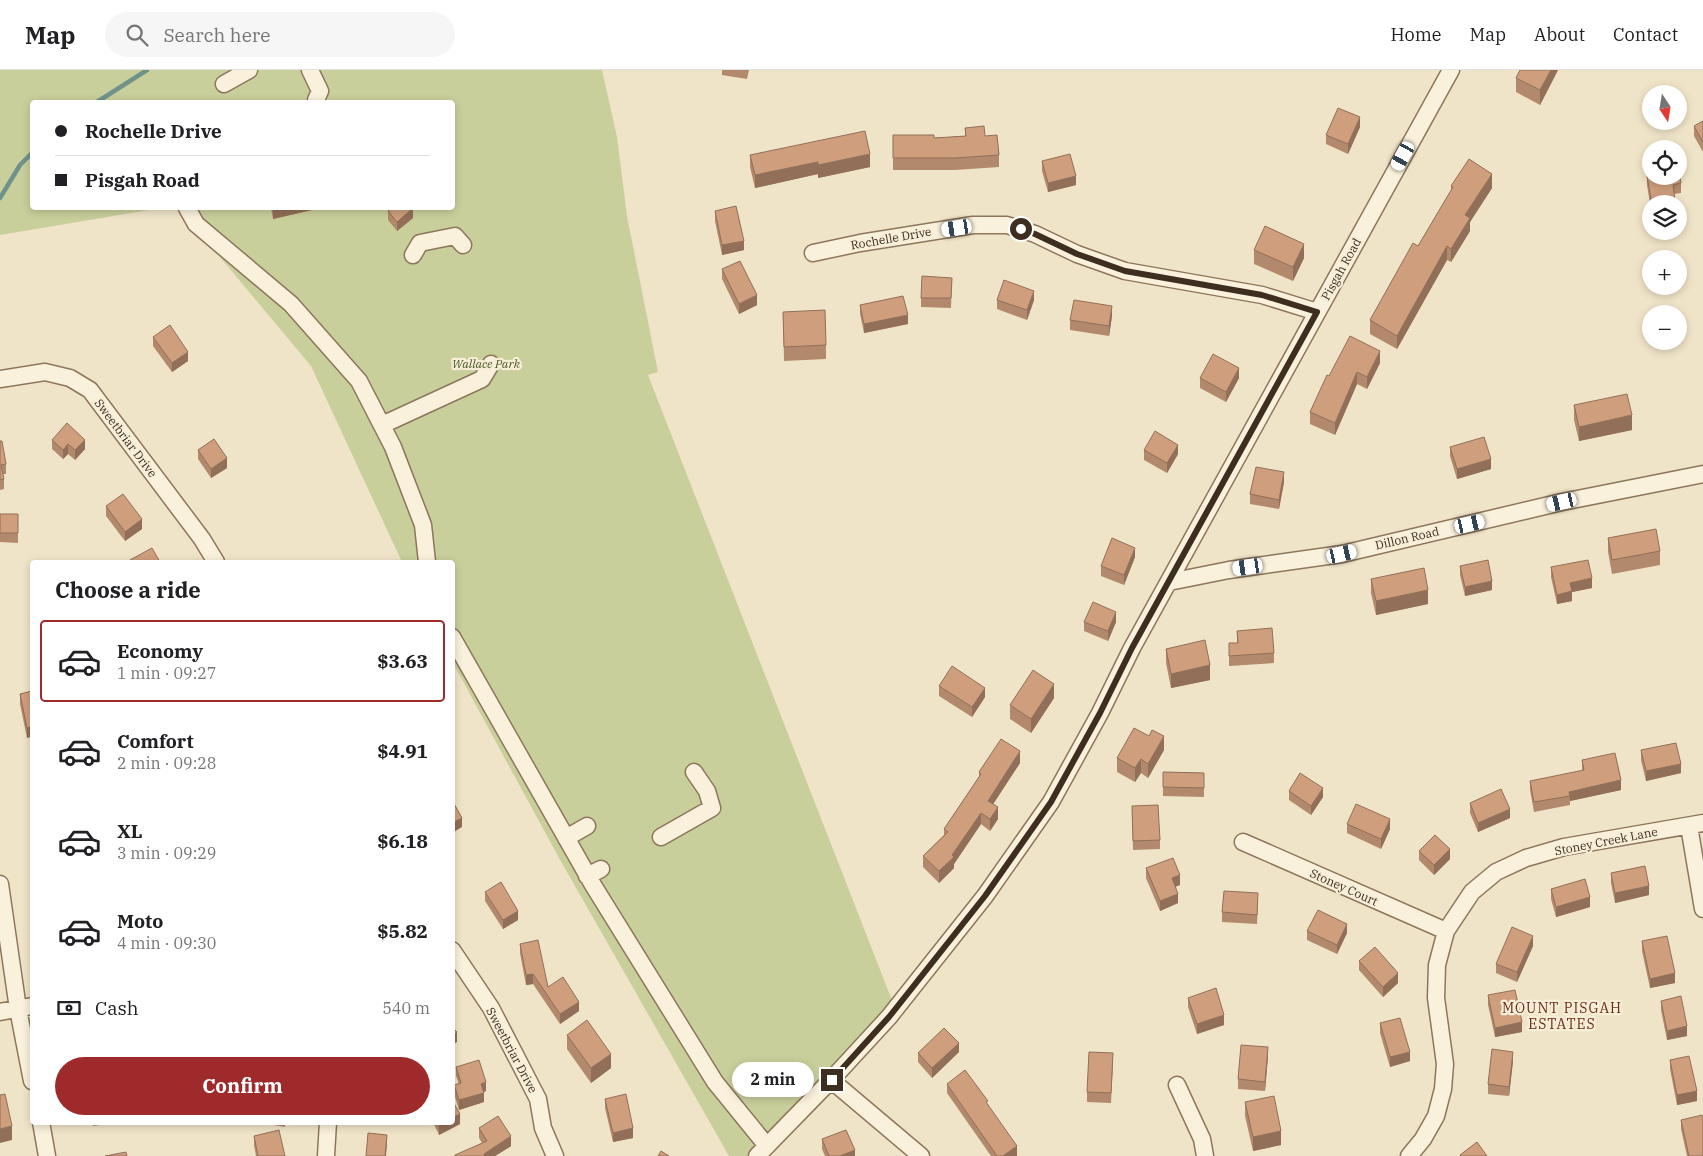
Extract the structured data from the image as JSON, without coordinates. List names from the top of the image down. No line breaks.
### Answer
{"streets":{"street":["Rochelle Drive","Pisgah Road","Sweetbriar Drive","Dillon Road","Stoney Creek Lane","Stoney Court"]},"crossings":[["Rochelle Drive","Pisgah Road"],["Pisgah Road","Dillon Road"],["Stoney Creek Lane","Stoney Court"]],"districts":["MOUNT PISGAH ESTATES"],"parks":["Wallace Park"],"north":"bottom","page":{"header":"Map","search":"Search here","nav":["Home","Map","About","Contact"],"map_buttons":["+","−"],"banner":["Rochelle Drive","Pisgah Road"],"heading":"Choose a ride","list":[{"name":"Economy","note":"1 min · 09:27","value":"$3.63"},{"name":"Comfort","note":"2 min · 09:28","value":"$4.91"},{"name":"XL","note":"3 min · 09:29","value":"$6.18"},{"name":"Moto","note":"4 min · 09:30","value":"$5.82"}],"pay":["Cash","540 m"],"buttons":"Confirm","bubble":"2 min"}}
